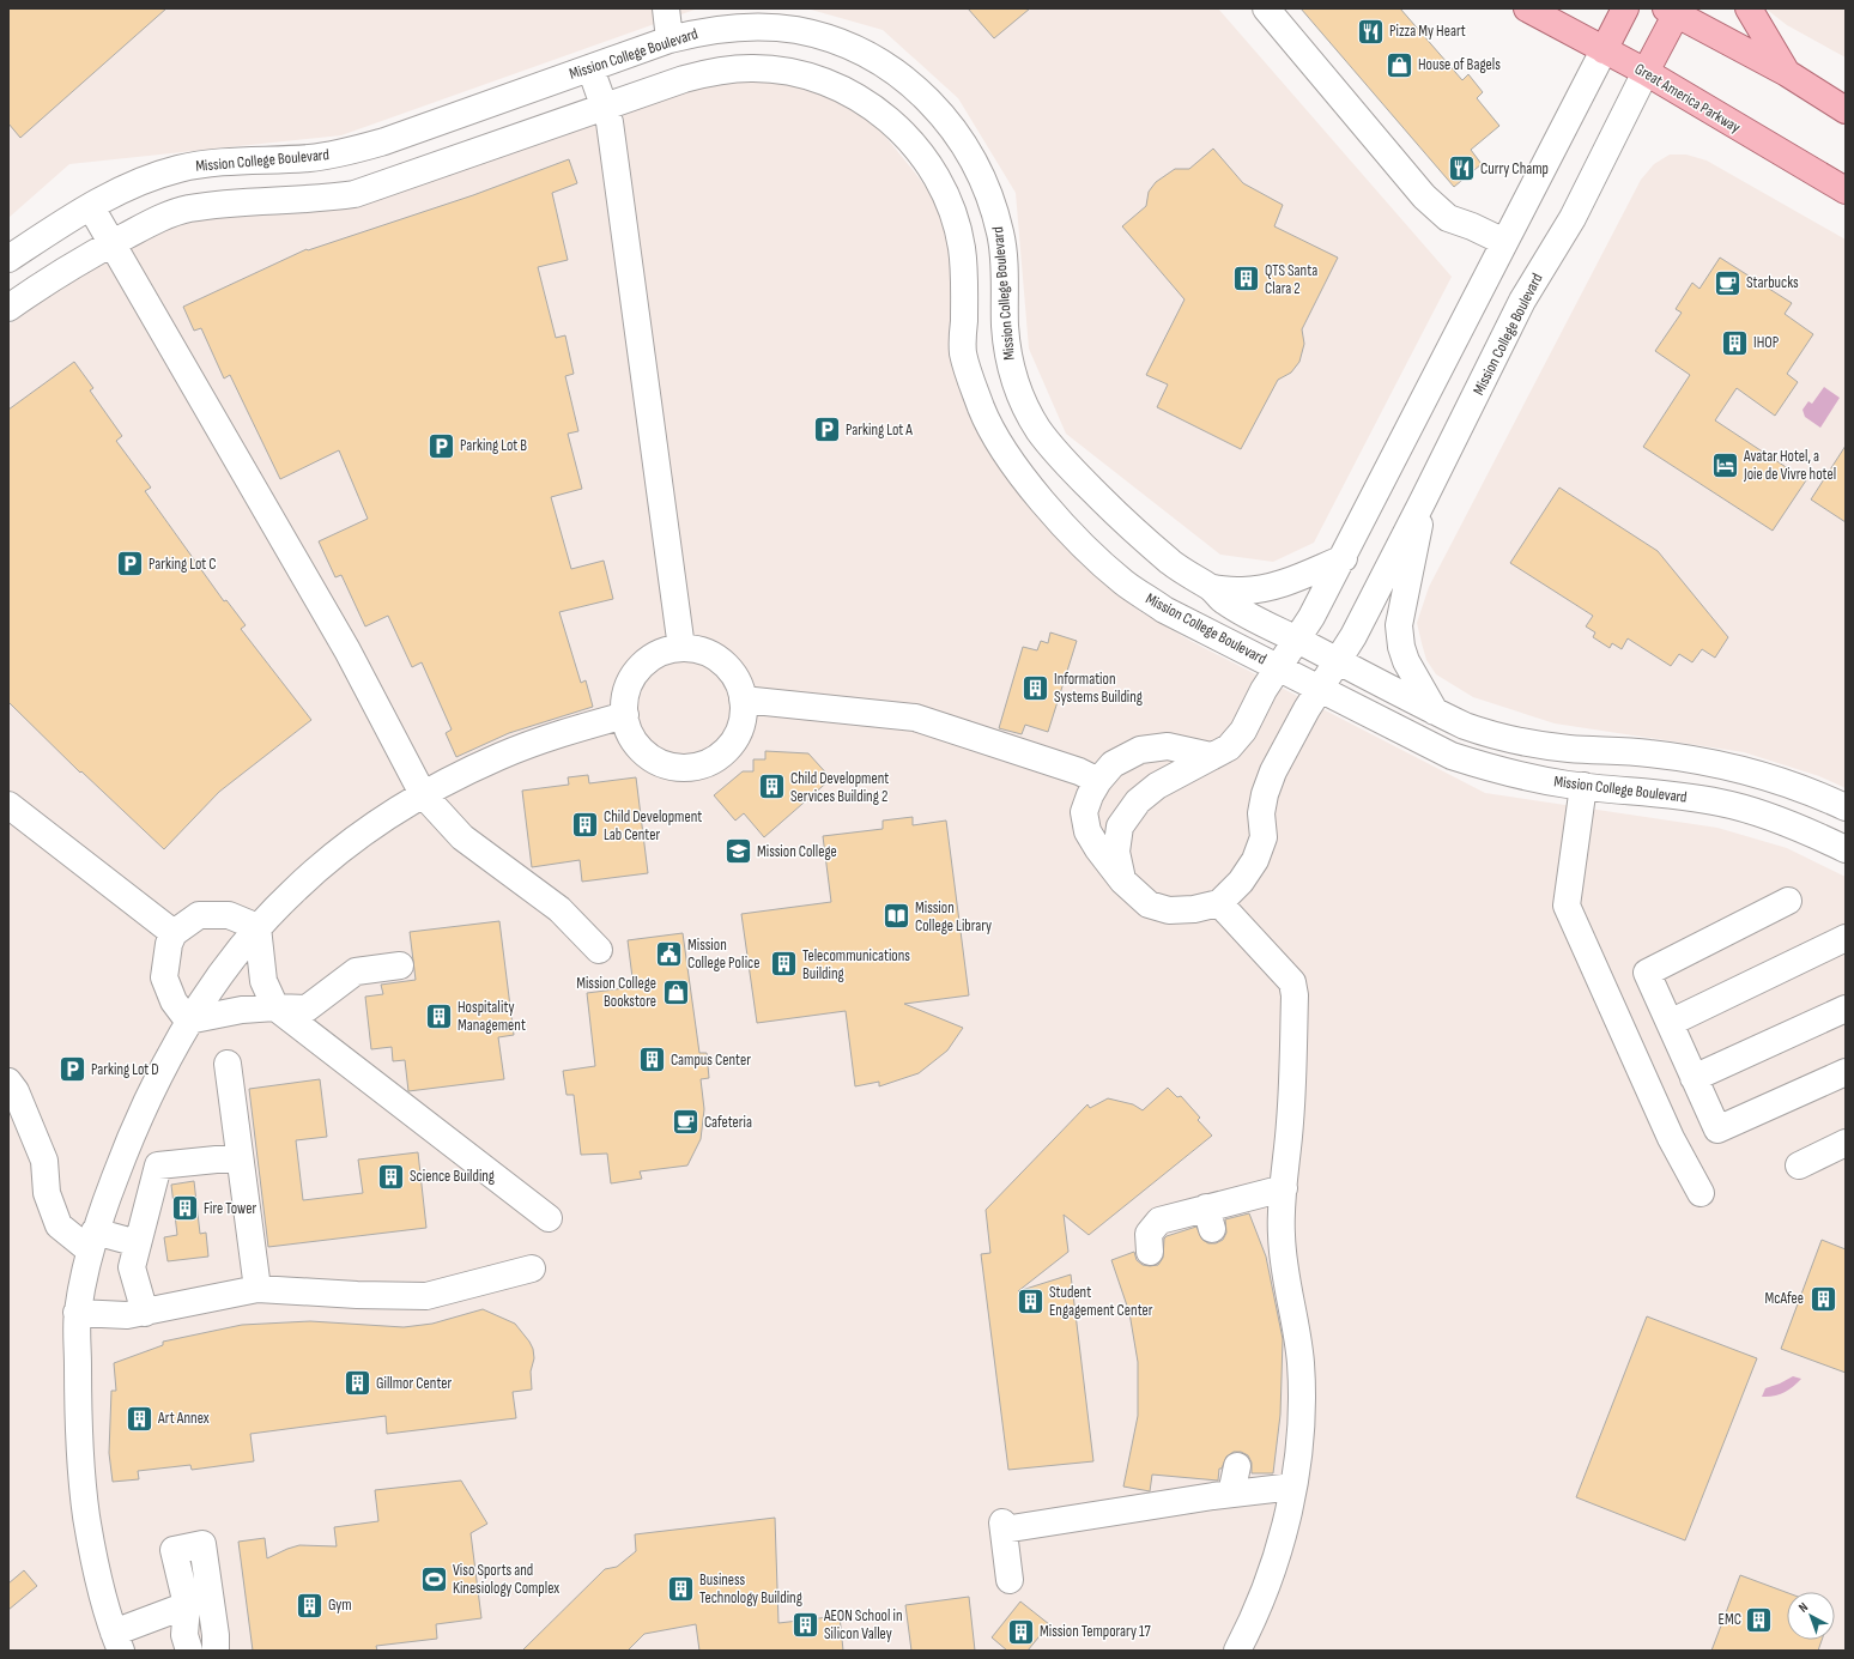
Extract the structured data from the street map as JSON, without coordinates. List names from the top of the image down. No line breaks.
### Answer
{"streets":{"main road":["Mission College Boulevard","Great America Parkway"]},"crossings":[["Mission College Boulevard","Great America Parkway"]],"places":{"restaurant":["Pizza My Heart","Curry Champ"],"shop":["House of Bagels","Mission College Bookstore"],"building":["QTS Santa Clara 2","IHOP","Information Systems Building","Child Development Services Building 2","Child Development Lab Center","Telecommunications Building","Hospitality Management","Campus Center","Science Building","Fire Tower","McAfee","Student Engagement Center","Gillmor Center","Art Annex","Business Technology Building","Gym","EMC","AEON School in Silicon Valley","Mission Temporary 17"],"cafe":["Starbucks","Cafeteria"],"parking":["Parking Lot A","Parking Lot B","Parking Lot C","Parking Lot D"],"hotel":["Avatar Hotel, a Joie de Vivre hotel"],"school or university":["Mission College"],"library":["Mission College Library"],"public building":["Mission College Police"],"sports":["Viso Sports and Kinesiology Complex"]},"north":"top left"}
